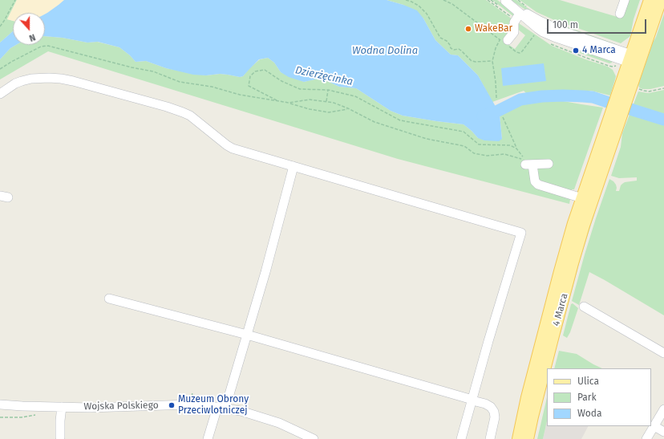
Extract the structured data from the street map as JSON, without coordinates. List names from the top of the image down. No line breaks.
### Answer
{"streets":{"main road":["4 Marca"],"street":["Wojska Polskiego"]},"water":["Wodna Dolina","Dzierżęcinka"],"places":["WakeBar","4 Marca","Muzeum Obrony Przeciwlotniczej"],"legend":["Ulica","Park","Woda"],"scale_bar":"100 m","north":"bottom"}
